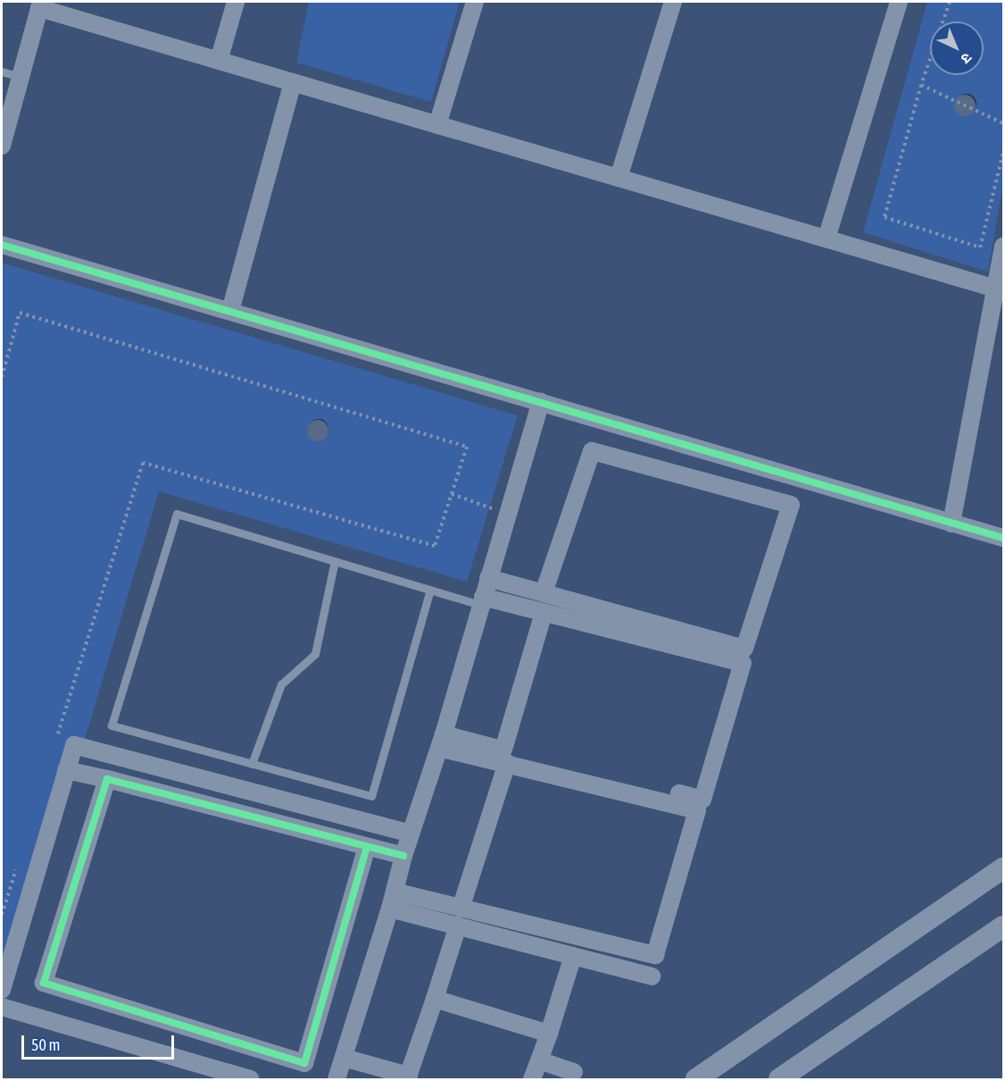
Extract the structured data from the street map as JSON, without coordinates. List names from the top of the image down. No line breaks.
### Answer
{"scale_bar":"50 m","north":"bottom right"}
